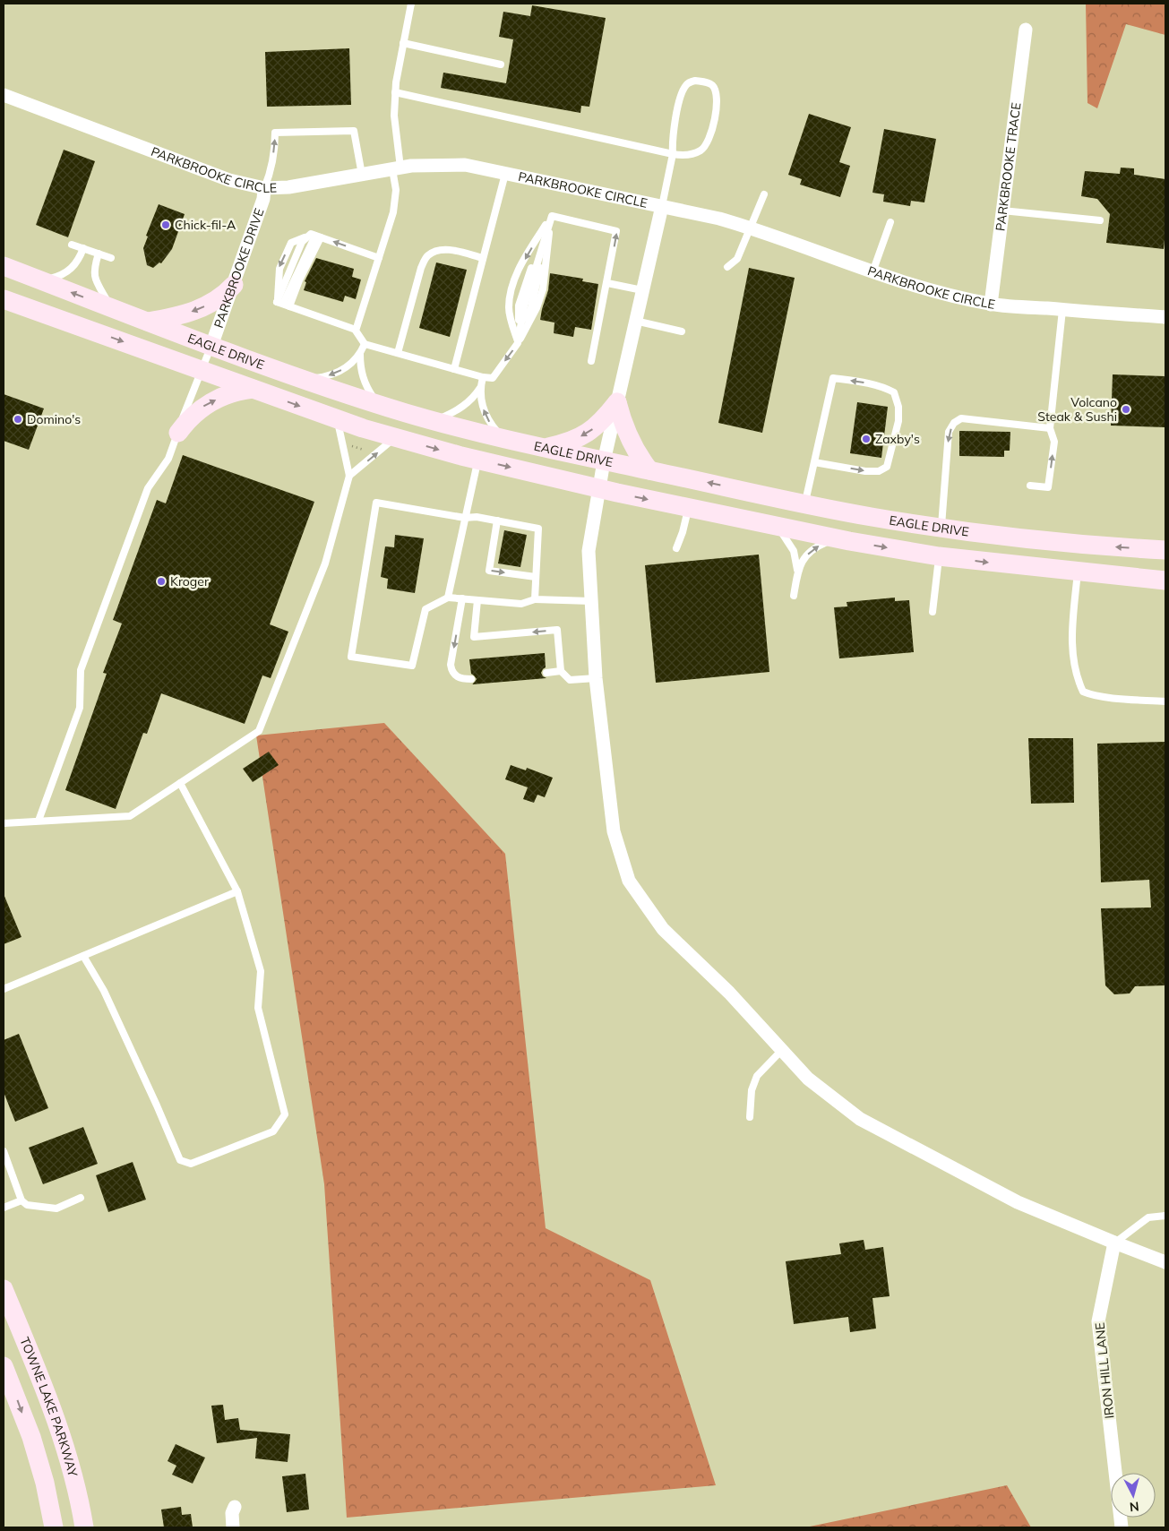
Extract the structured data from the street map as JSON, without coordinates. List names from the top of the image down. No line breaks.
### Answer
{"streets":{"street":["PARKBROOKE TRACE","PARKBROOKE CIRCLE","PARKBROOKE DRIVE","EAGLE DRIVE","IRON HILL LANE","TOWNE LAKE PARKWAY"]},"crossings":[["PARKBROOKE TRACE","PARKBROOKE CIRCLE"],["PARKBROOKE CIRCLE","PARKBROOKE DRIVE"],["PARKBROOKE DRIVE","EAGLE DRIVE"]],"places":["Chick-fil-A","Volcano Steak & Sushi","Domino's","Zaxby's","Kroger"],"north":"bottom"}
